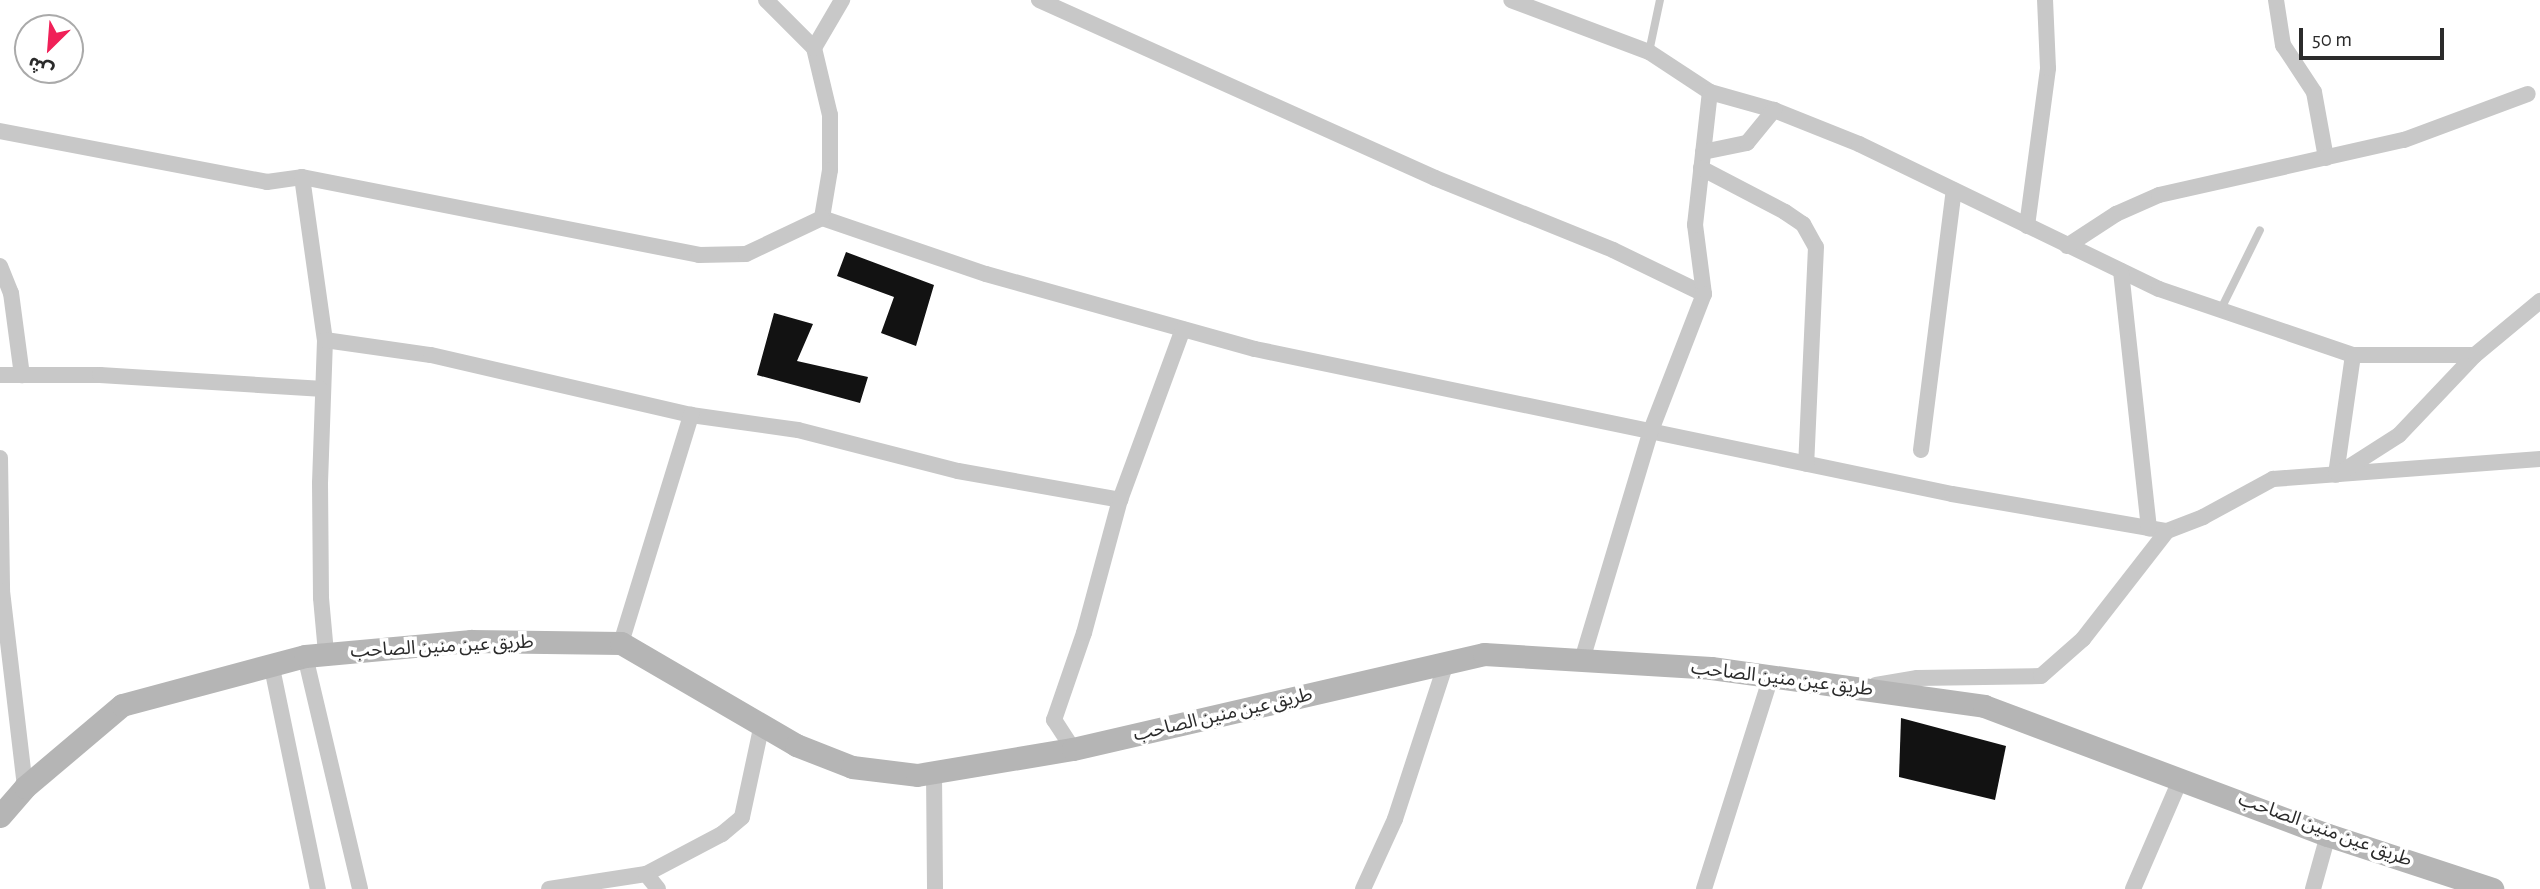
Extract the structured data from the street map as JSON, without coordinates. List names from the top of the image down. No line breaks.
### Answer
{"streets":{"main road":["طريق عين منين الصاحب"]},"scale_bar":"50 m","north":"bottom left"}
